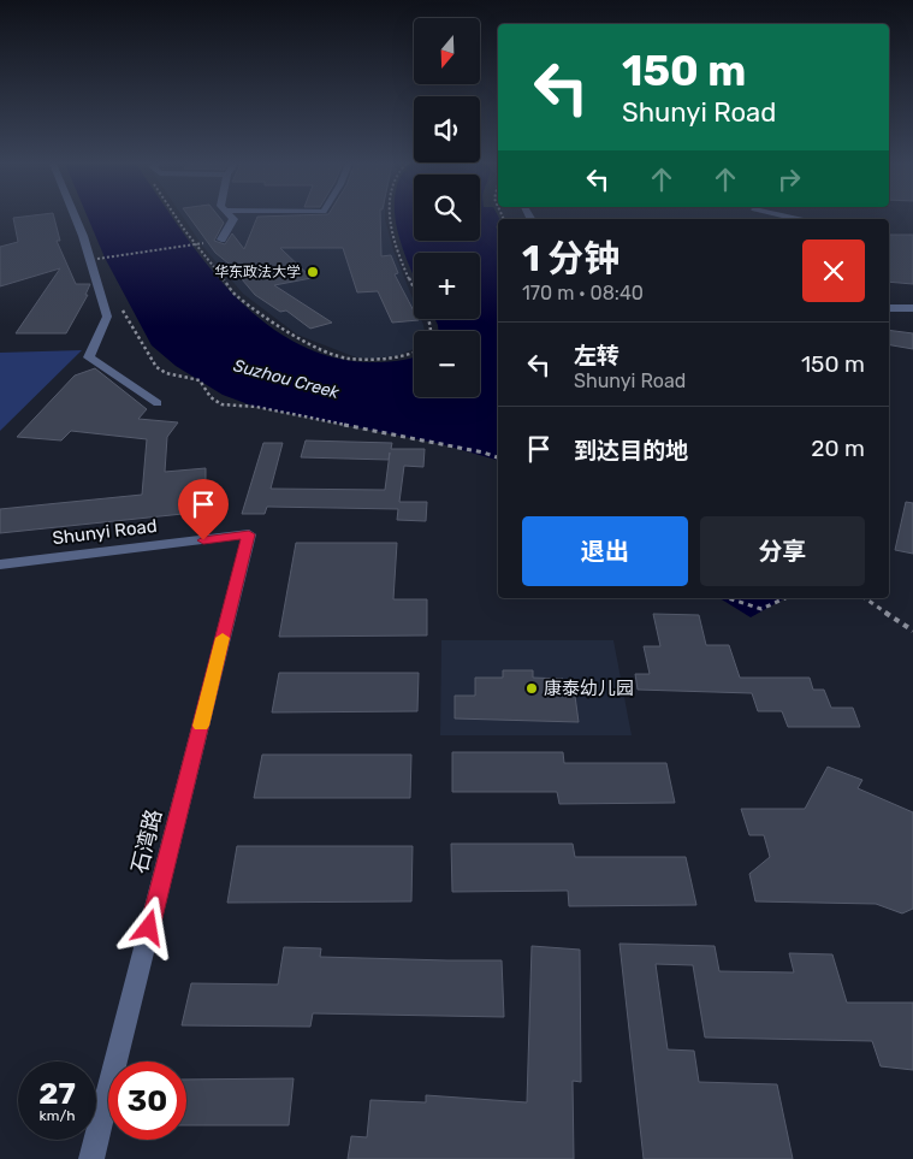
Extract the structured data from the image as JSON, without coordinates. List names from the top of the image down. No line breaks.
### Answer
{"streets":{"street":["Shunyi Road","石湾路"]},"crossings":[["Shunyi Road","石湾路"]],"water":["Suzhou Creek"],"places":["华东政法大学","康泰幼儿园"],"north":"bottom","page":{"map_buttons":["+","−"],"turn":["150 m","Shunyi Road"],"heading":["1 分钟","170 m · 08:40"],"list":[{"name":"左转","note":"Shunyi Road","value":"150 m"},{"name":"到达目的地","value":"20 m"}],"buttons":["退出","分享"],"speed":"27 km/h","limit":"30"}}
